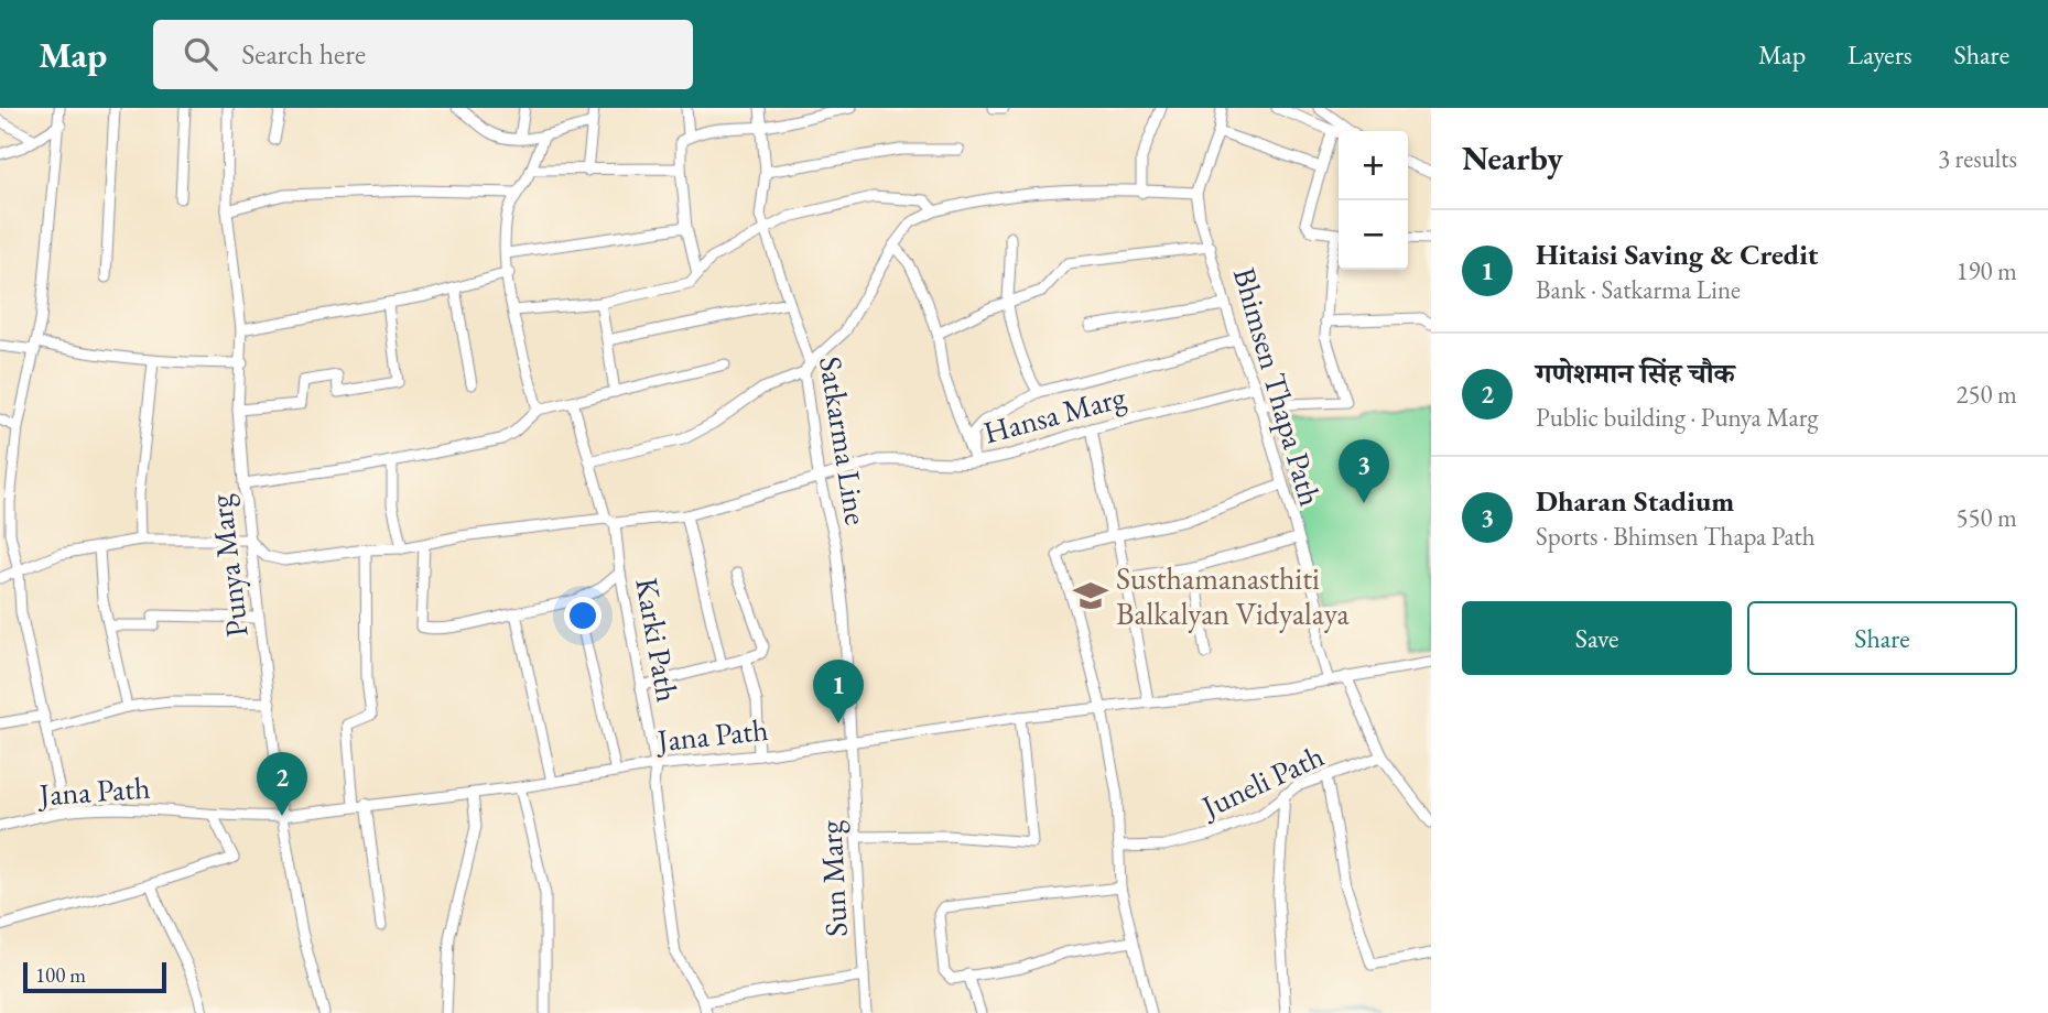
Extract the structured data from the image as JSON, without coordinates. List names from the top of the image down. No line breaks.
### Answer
{"streets":{"street":["Bhimsen Thapa Path","Hansa Marg","Satkarma Line","Punya Marg","Karki Path","Jana Path","Juneli Path","Sun Marg"]},"crossings":[["Bhimsen Thapa Path","Hansa Marg"],["Bhimsen Thapa Path","Jana Path"],["Hansa Marg","Satkarma Line"],["Hansa Marg","Punya Marg"],["Hansa Marg","Karki Path"],["Satkarma Line","Jana Path"],["Satkarma Line","Sun Marg"],["Punya Marg","Jana Path"],["Karki Path","Jana Path"],["Jana Path","Sun Marg"]],"places":{"school or university":["Susthamanasthiti Balkalyan Vidyalaya"]},"scale_bar":"100 m","page":{"header":"Map","search":"Search here","nav":["Map","Layers","Share"],"heading":["Nearby","3 results"],"map_buttons":["+","−"],"list":[{"mark":"1","name":"Hitaisi Saving & Credit","note":"Bank · Satkarma Line","value":"190 m"},{"mark":"2","name":"गणेशमान सिंह चौक","note":"Public building · Punya Marg","value":"250 m"},{"mark":"3","name":"Dharan Stadium","note":"Sports · Bhimsen Thapa Path","value":"550 m"}],"pins":["3","1","2"],"buttons":["Save","Share"],"scale":"100 m"}}
